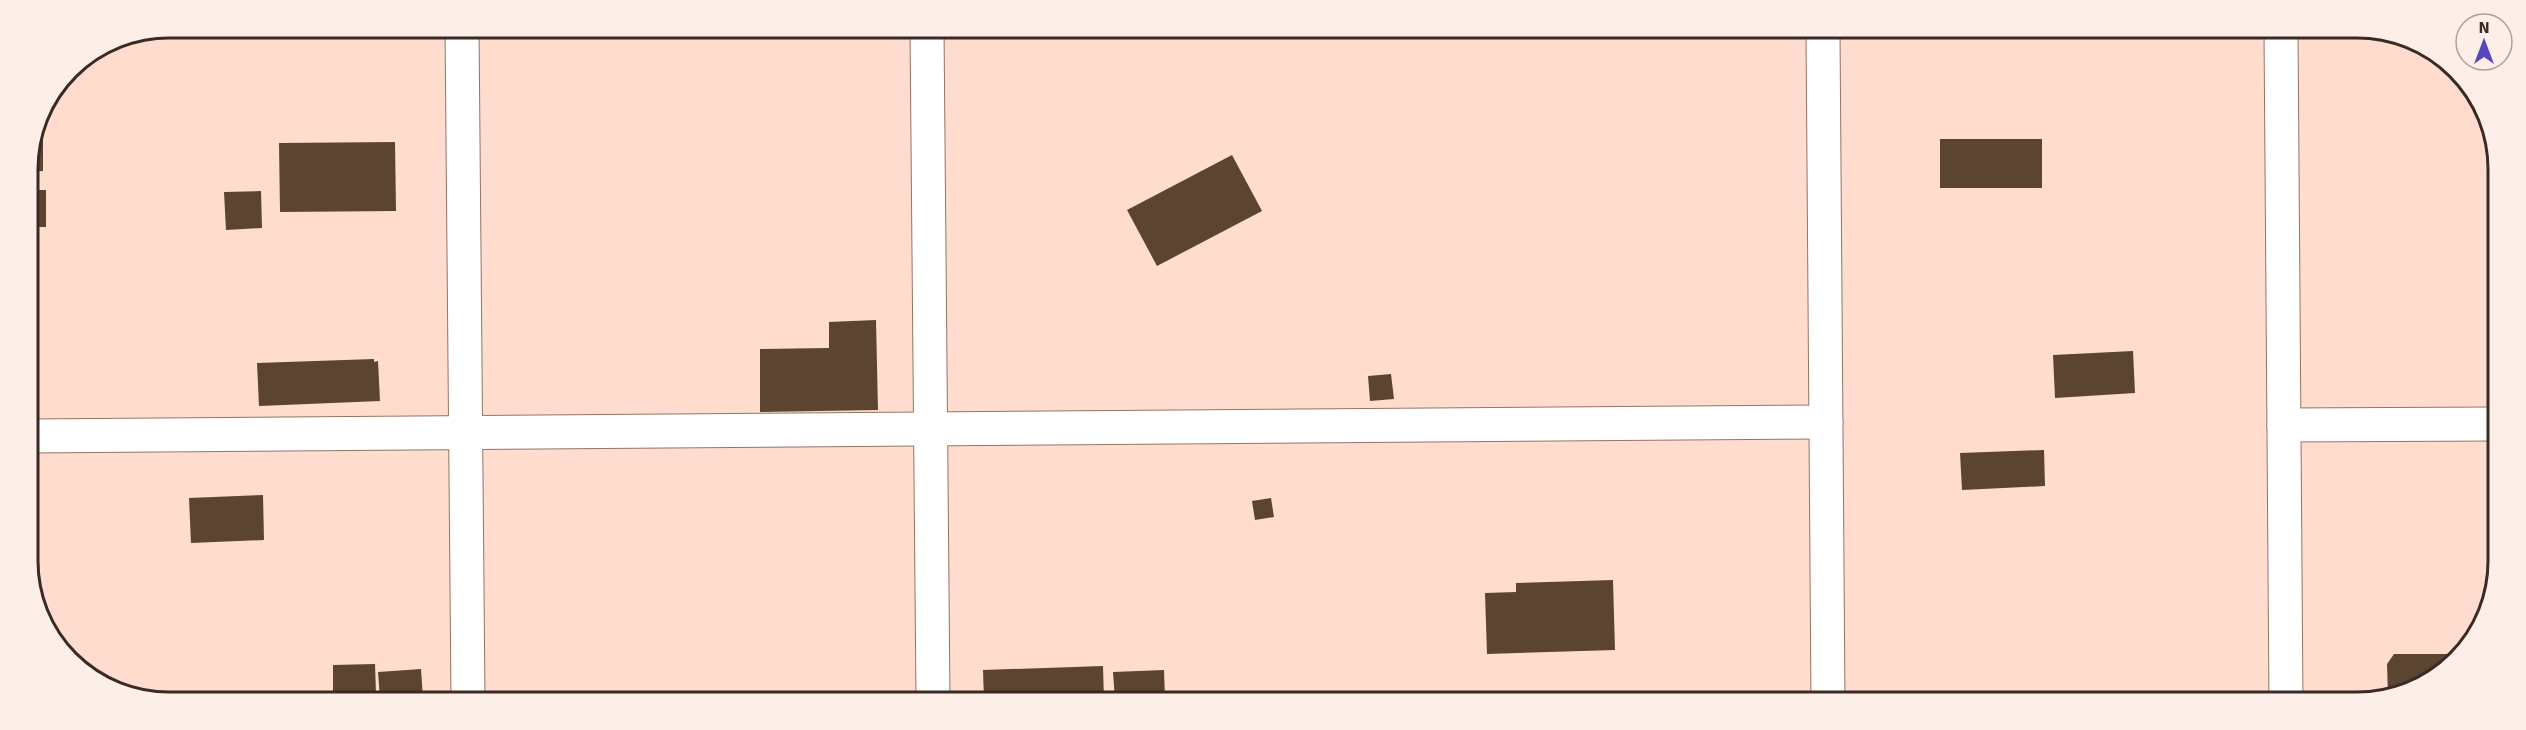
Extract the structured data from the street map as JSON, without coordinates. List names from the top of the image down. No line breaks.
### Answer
{"north":"top"}
